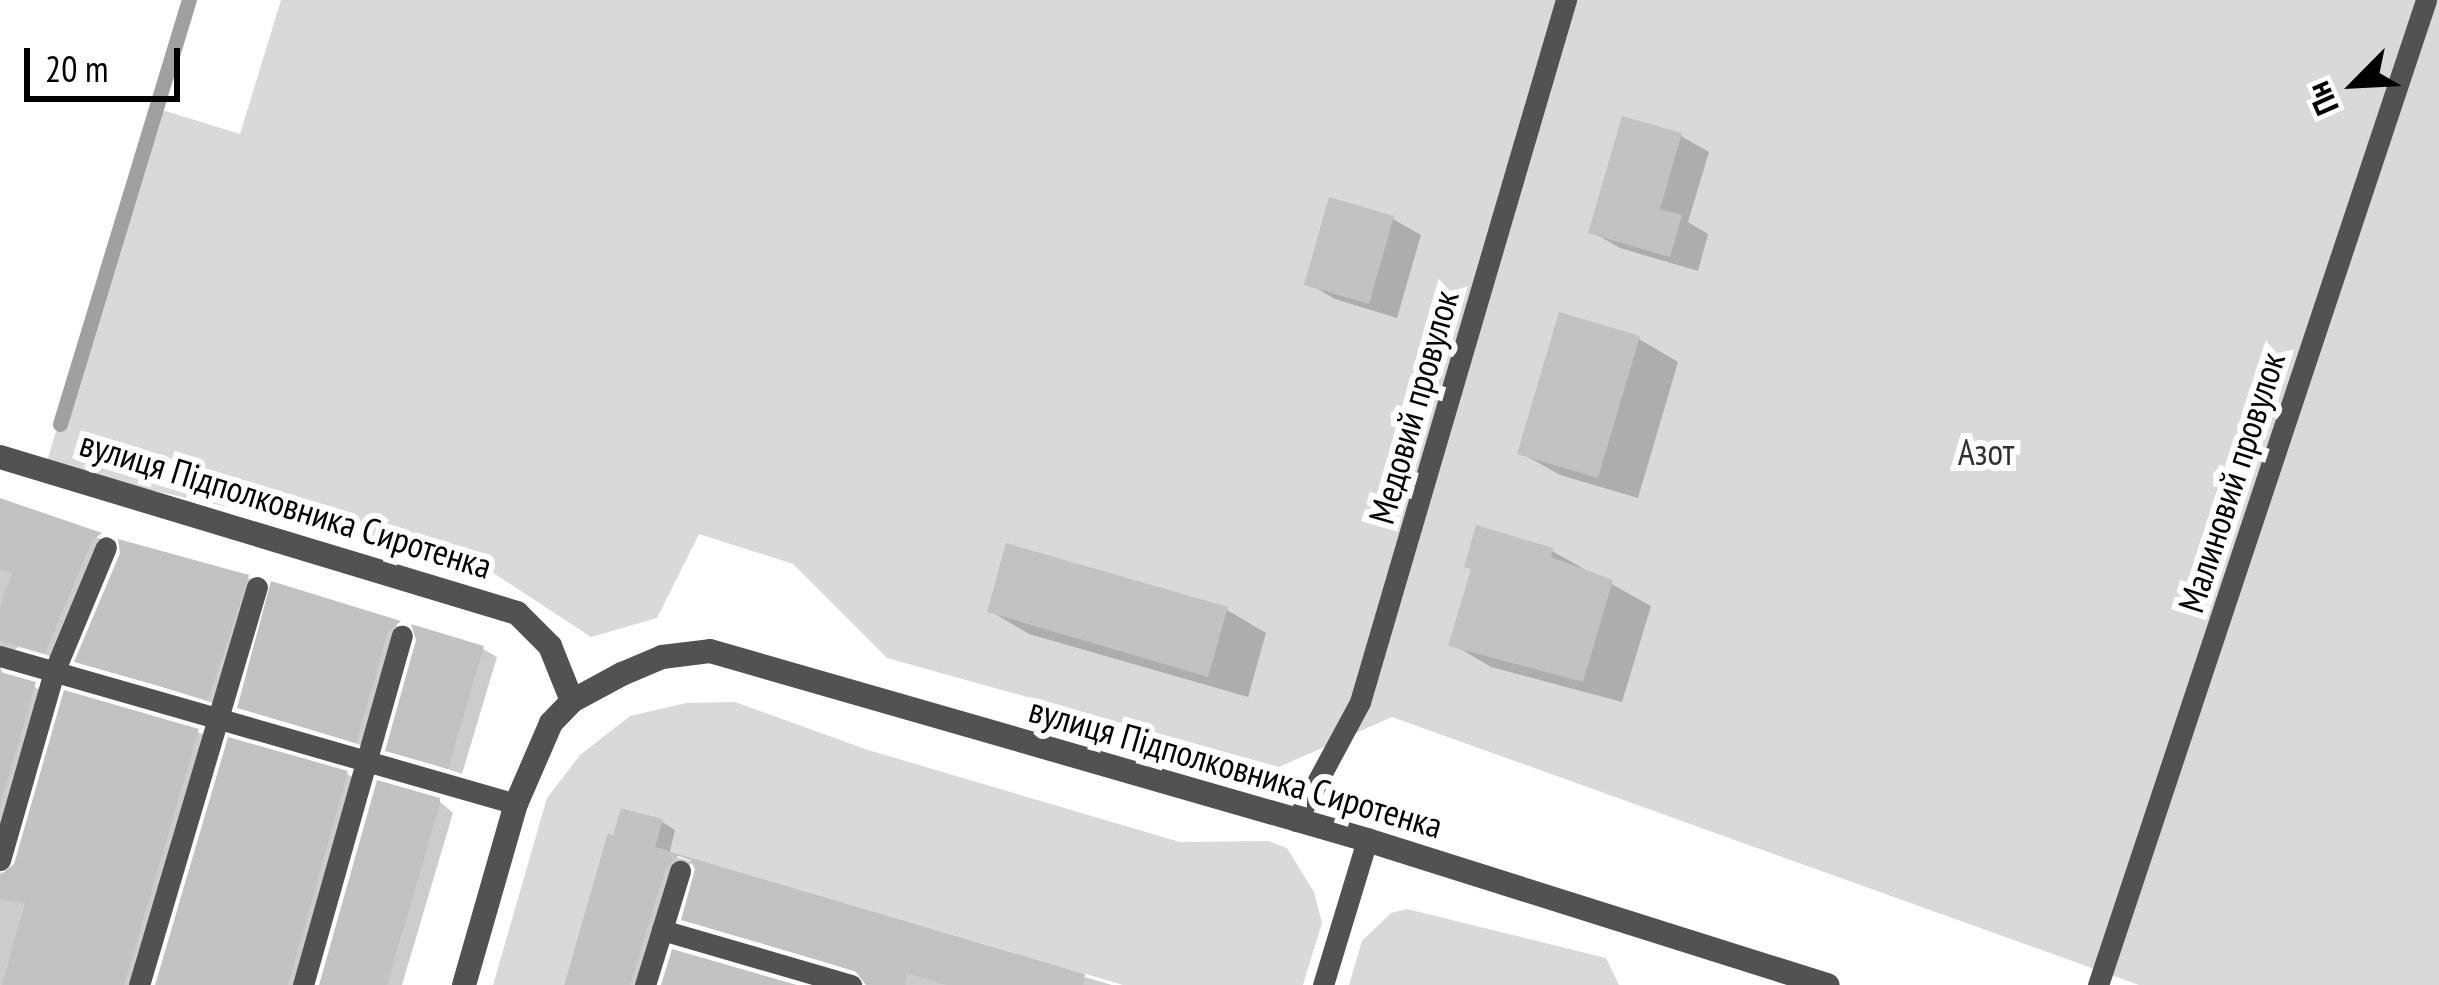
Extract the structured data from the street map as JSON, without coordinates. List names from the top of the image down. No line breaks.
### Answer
{"streets":{"street":["вулиця Підполковника Сиротенка"],"lane":["Медовий провулок","Малиновий провулок"]},"crossings":[["Медовий провулок","вулиця Підполковника Сиротенка"]],"parks":["Азот"],"scale_bar":"20 m","north":"bottom left"}
